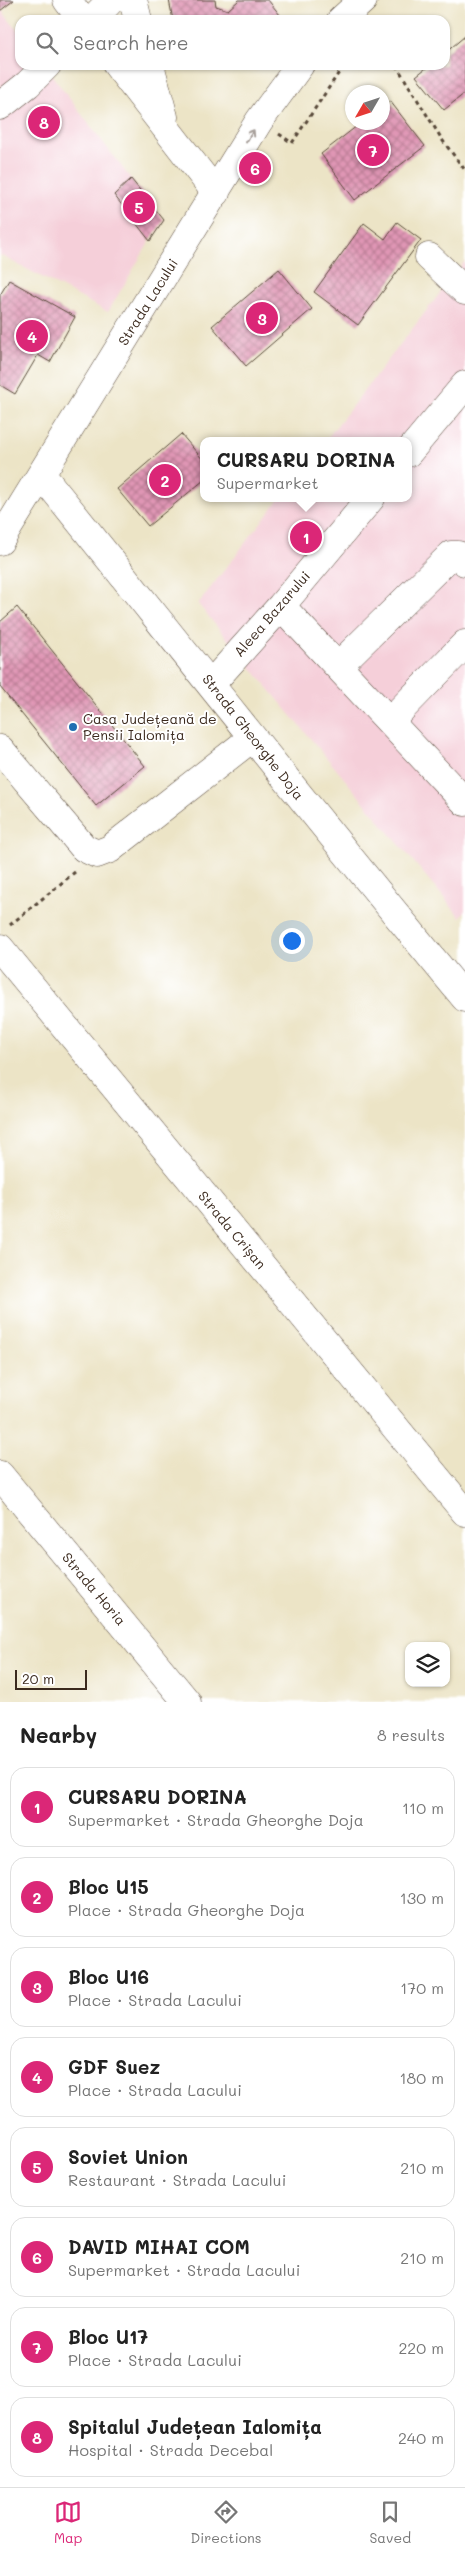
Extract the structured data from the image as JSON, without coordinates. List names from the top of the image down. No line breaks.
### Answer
{"streets":{"street":["Strada Lacului","Aleea Bazarului","Strada Gheorghe Doja","Strada Crișan","Strada Horia"]},"crossings":[["Strada Lacului","Strada Gheorghe Doja"],["Aleea Bazarului","Strada Gheorghe Doja"]],"places":["Casa Județeană de Pensii Ialomița"],"scale_bar":"20 m","north":"bottom left","page":{"search":"Search here","pins":["8","7","6","5","3","4","2","1"],"popup":["CURSARU DORINA","Supermarket"],"scale":"20 m","heading":["Nearby","8 results"],"list":[{"mark":"1","name":"CURSARU DORINA","note":"Supermarket · Strada Gheorghe Doja","value":"110 m"},{"mark":"2","name":"Bloc U15","note":"Place · Strada Gheorghe Doja","value":"130 m"},{"mark":"3","name":"Bloc U16","note":"Place · Strada Lacului","value":"170 m"},{"mark":"4","name":"GDF Suez","note":"Place · Strada Lacului","value":"180 m"},{"mark":"5","name":"Soviet Union","note":"Restaurant · Strada Lacului","value":"210 m"},{"mark":"6","name":"DAVID MIHAI COM","note":"Supermarket · Strada Lacului","value":"210 m"},{"mark":"7","name":"Bloc U17","note":"Place · Strada Lacului","value":"220 m"},{"mark":"8","name":"Spitalul Județean Ialomița","note":"Hospital · Strada Decebal","value":"240 m"}],"nav":["Map","Directions","Saved"]}}
